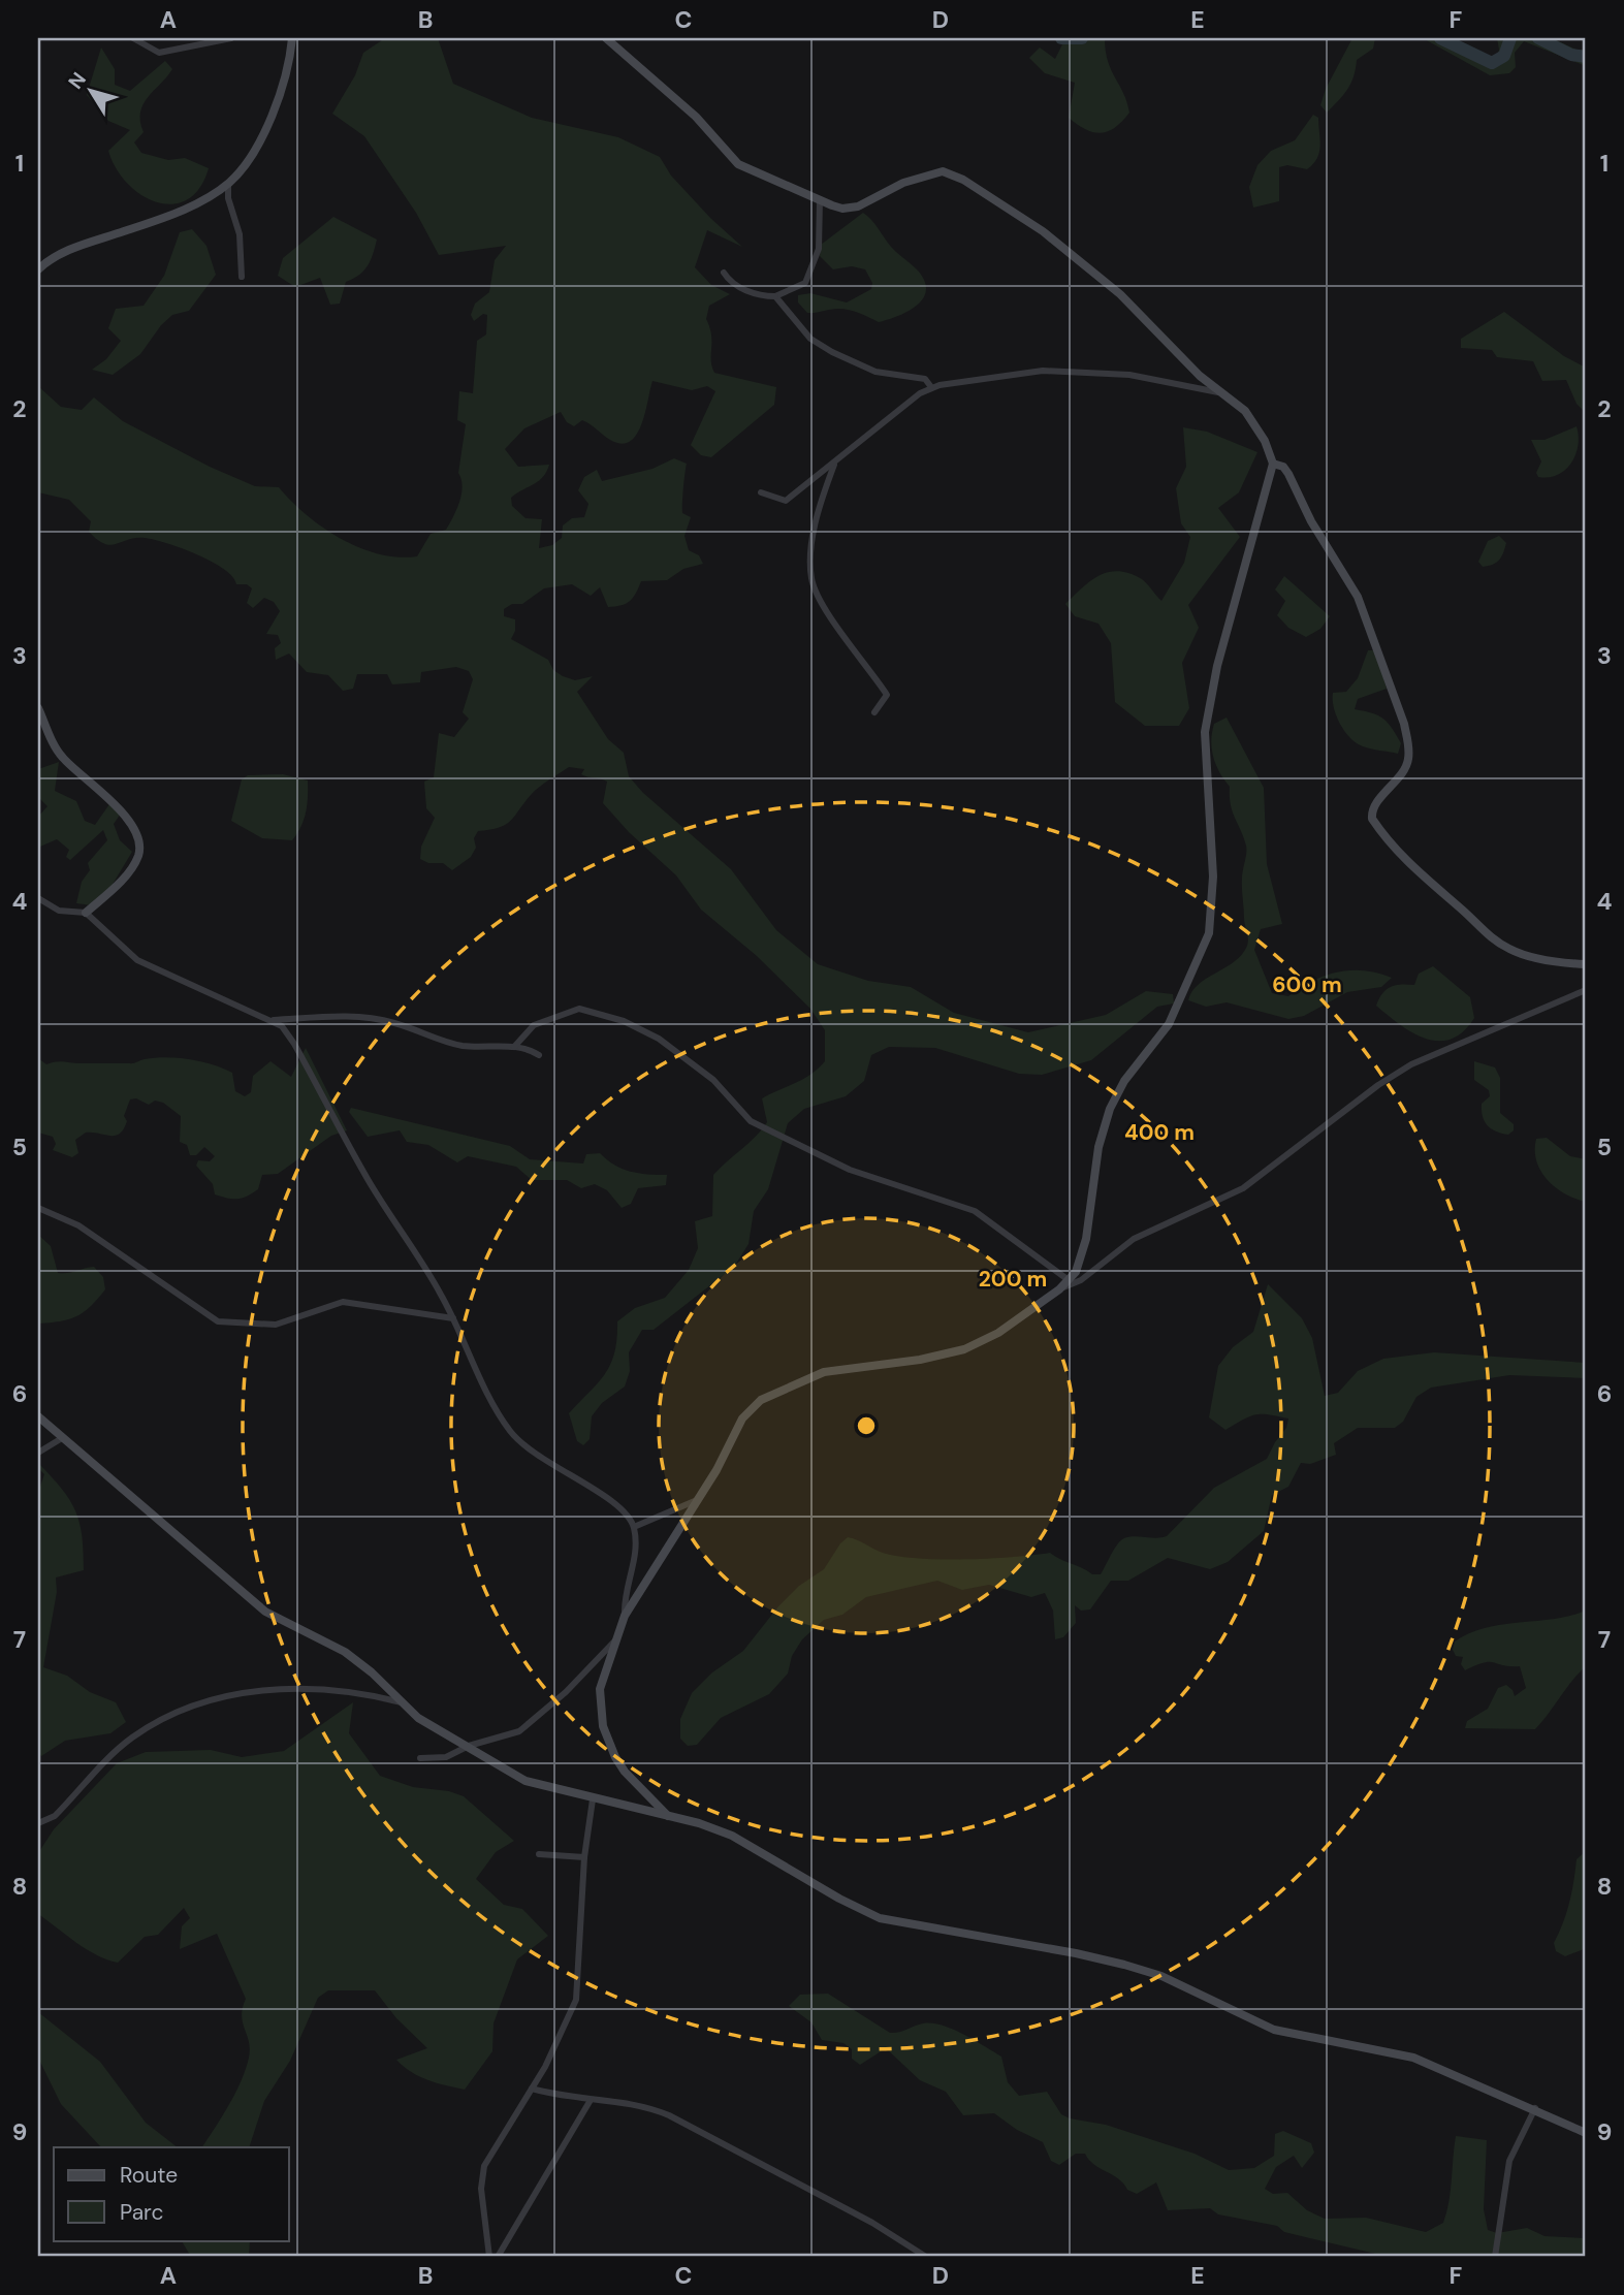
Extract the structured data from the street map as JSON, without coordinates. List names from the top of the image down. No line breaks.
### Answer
{"legend":["Route","Parc"],"north":"top left","grid":{"columns":["A","B","C","D","E","F"],"rows":["1","2","3","4","5","6","7","8","9"]},"rings":["600 m","400 m","200 m"]}
